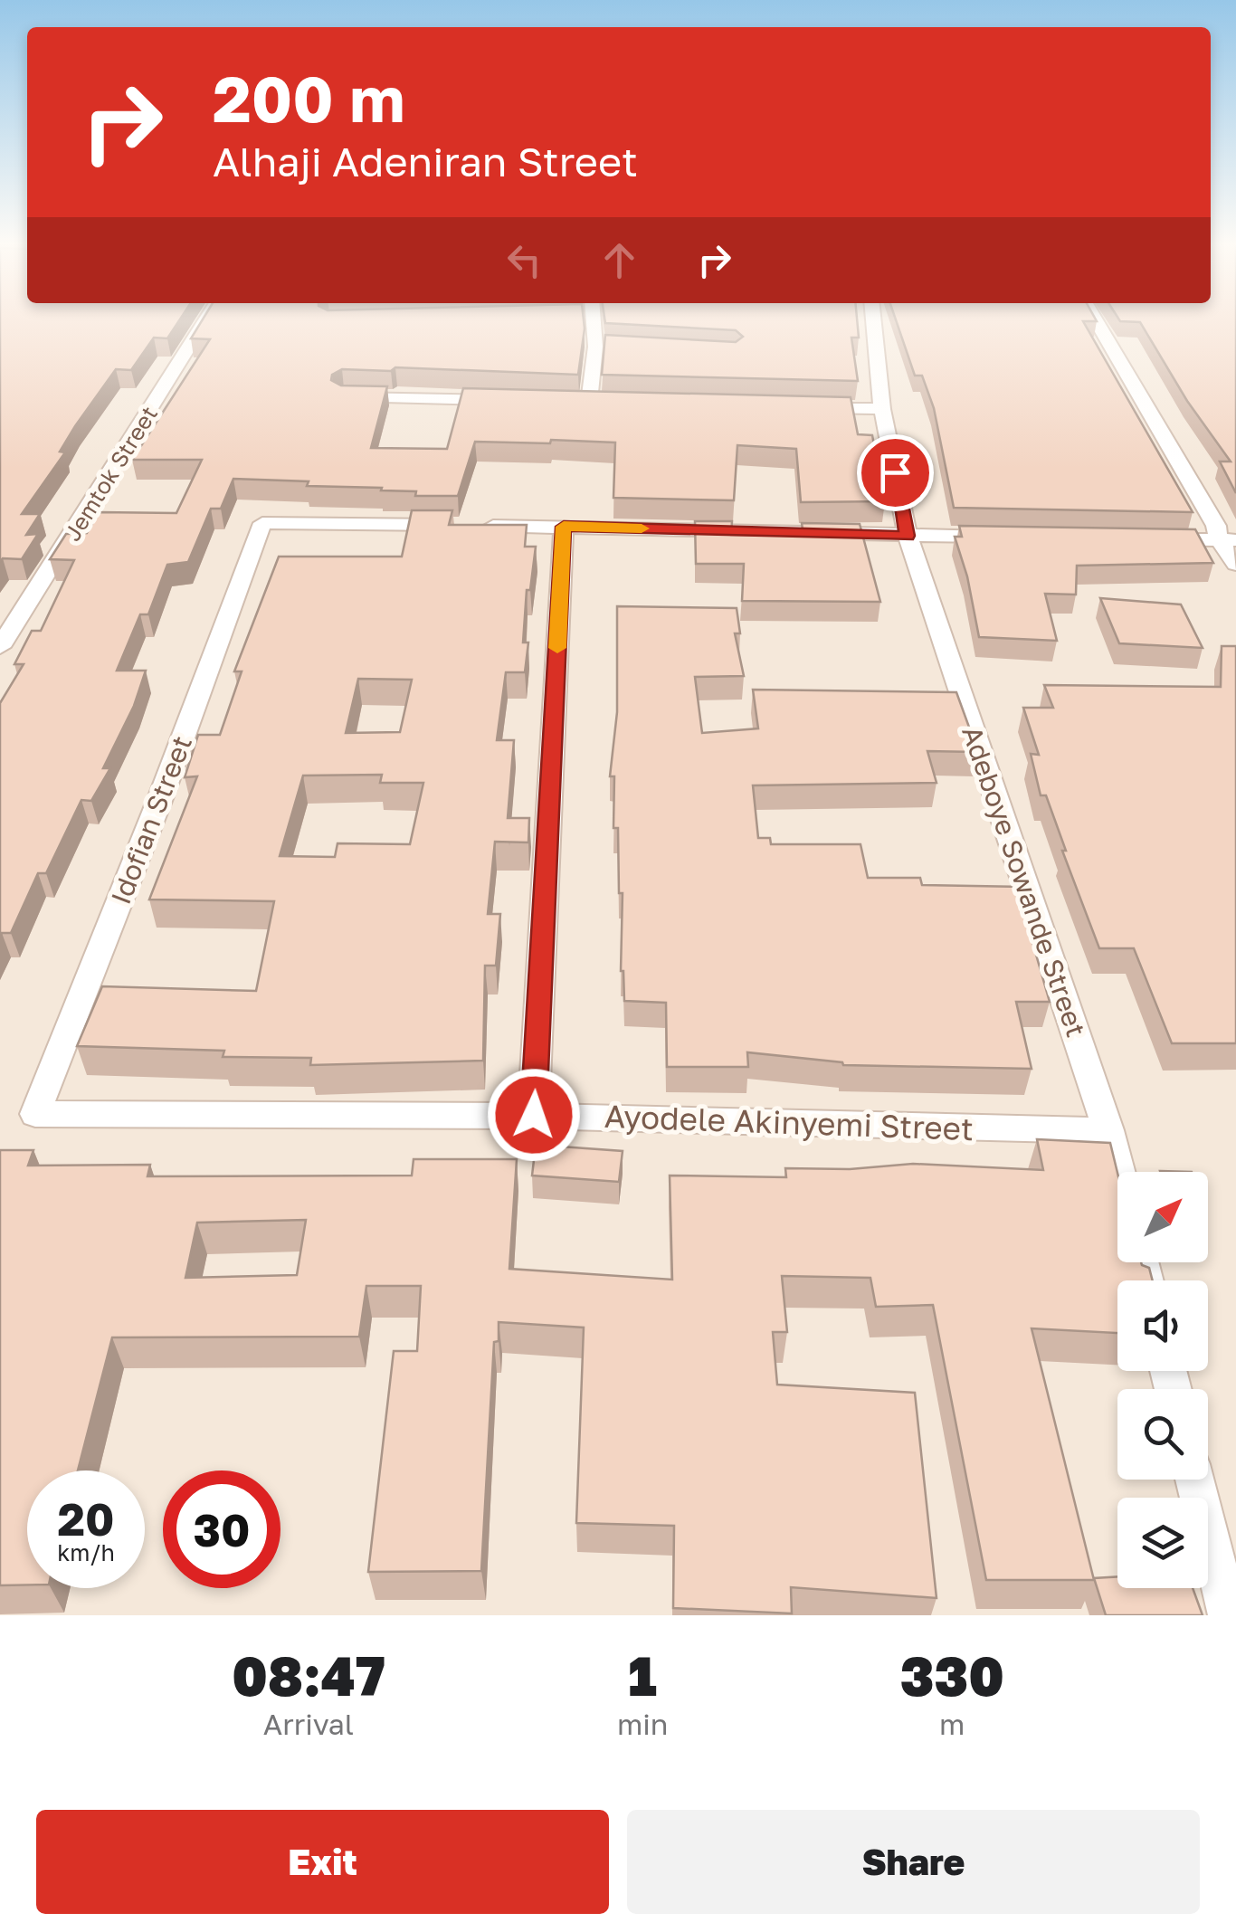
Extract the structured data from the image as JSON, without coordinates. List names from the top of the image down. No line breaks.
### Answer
{"streets":{"street":["Jemtok Street","Idofian Street","Adeboye Sowande Street","Ayodele Akinyemi Street"]},"crossings":[["Idofian Street","Ayodele Akinyemi Street"],["Adeboye Sowande Street","Ayodele Akinyemi Street"]],"north":"top right","page":{"turn":["200 m","Alhaji Adeniran Street"],"speed":"20 km/h","limit":"30","eta":["08:47","Arrival","1","min","330","m"],"buttons":["Exit","Share"]}}
